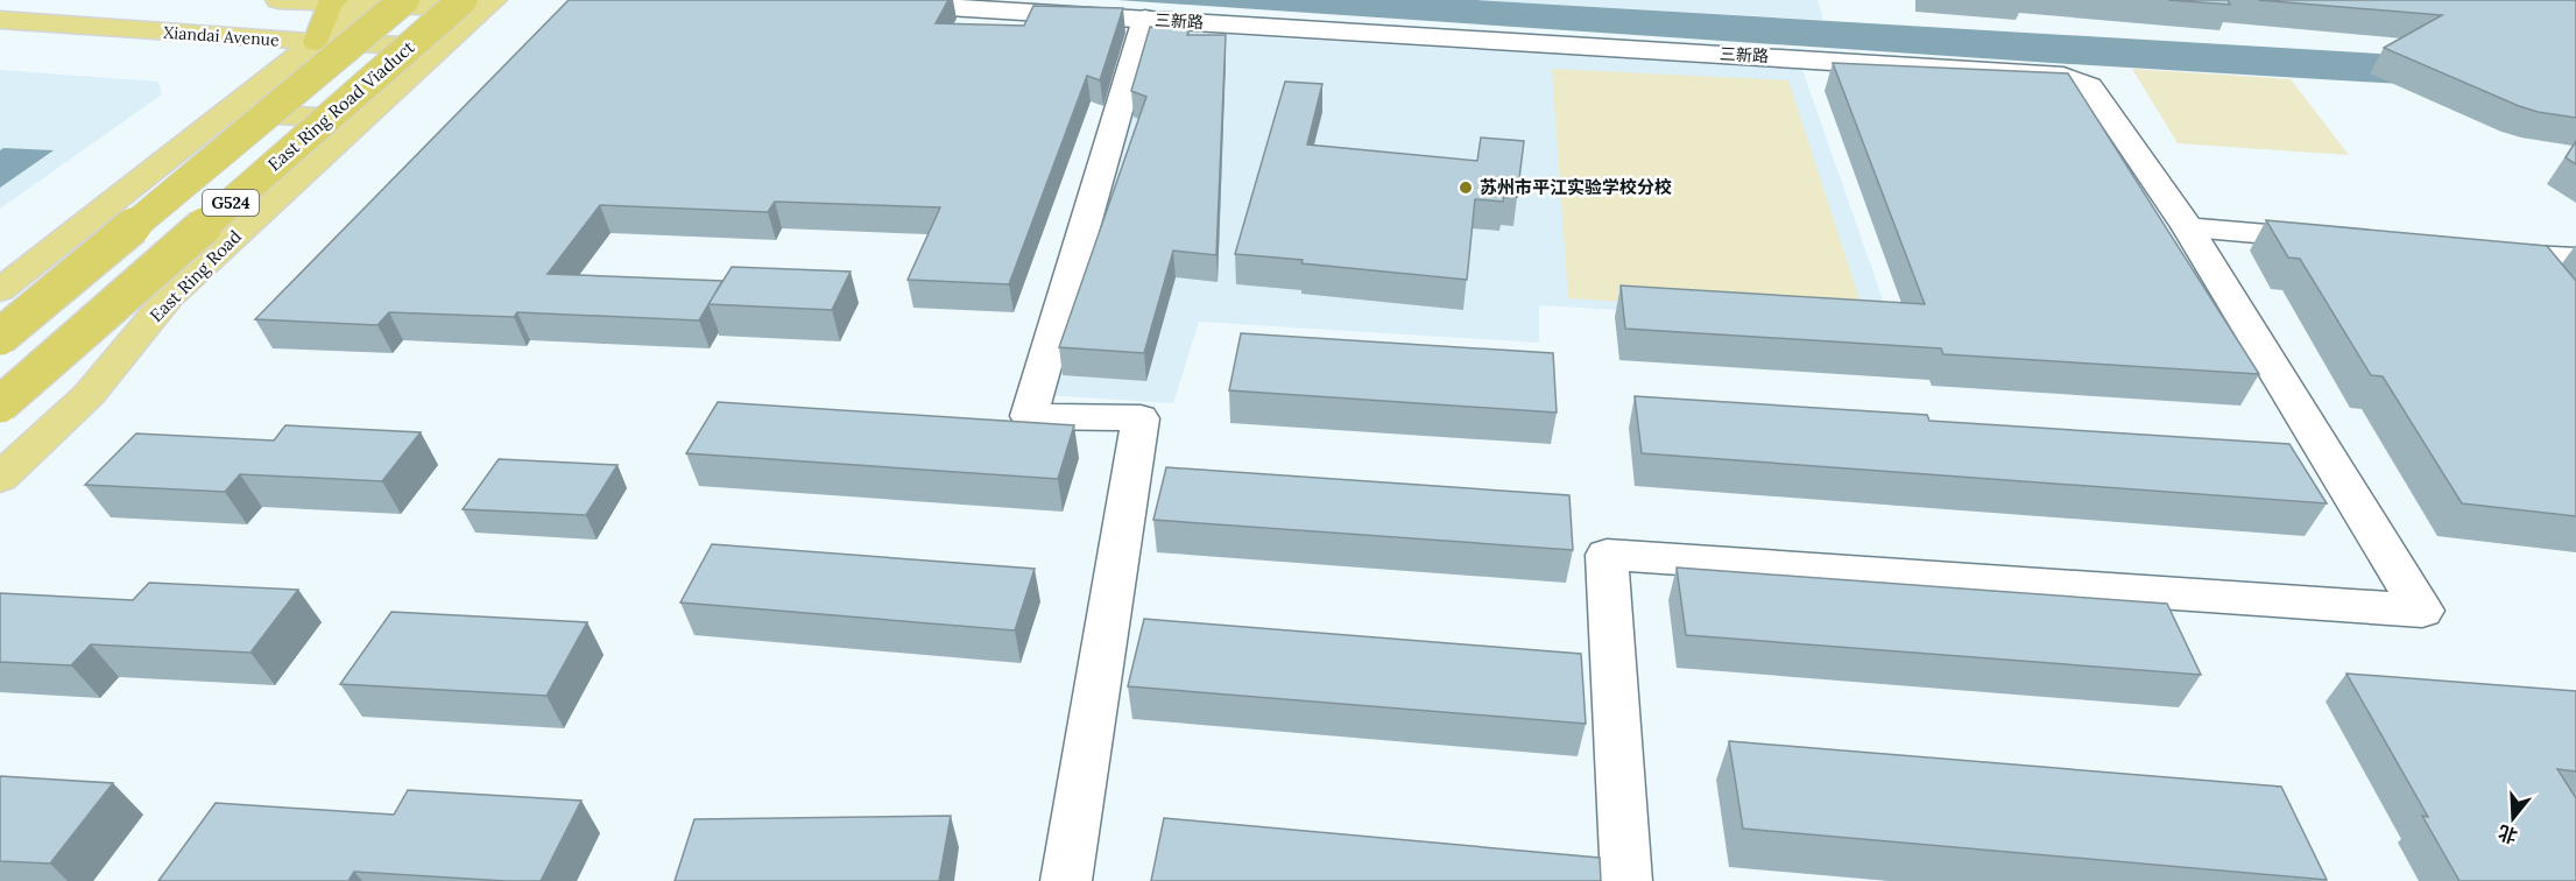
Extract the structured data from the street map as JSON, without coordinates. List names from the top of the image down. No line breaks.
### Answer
{"streets":{"highway":["East Ring Road Viaduct","G524"],"main road":["Xiandai Avenue","East Ring Road"],"street":["三新路"]},"crossings":[["Xiandai Avenue","East Ring Road"],["East Ring Road Viaduct","East Ring Road"]],"places":["苏州市平江实验学校分校"],"north":"bottom"}
